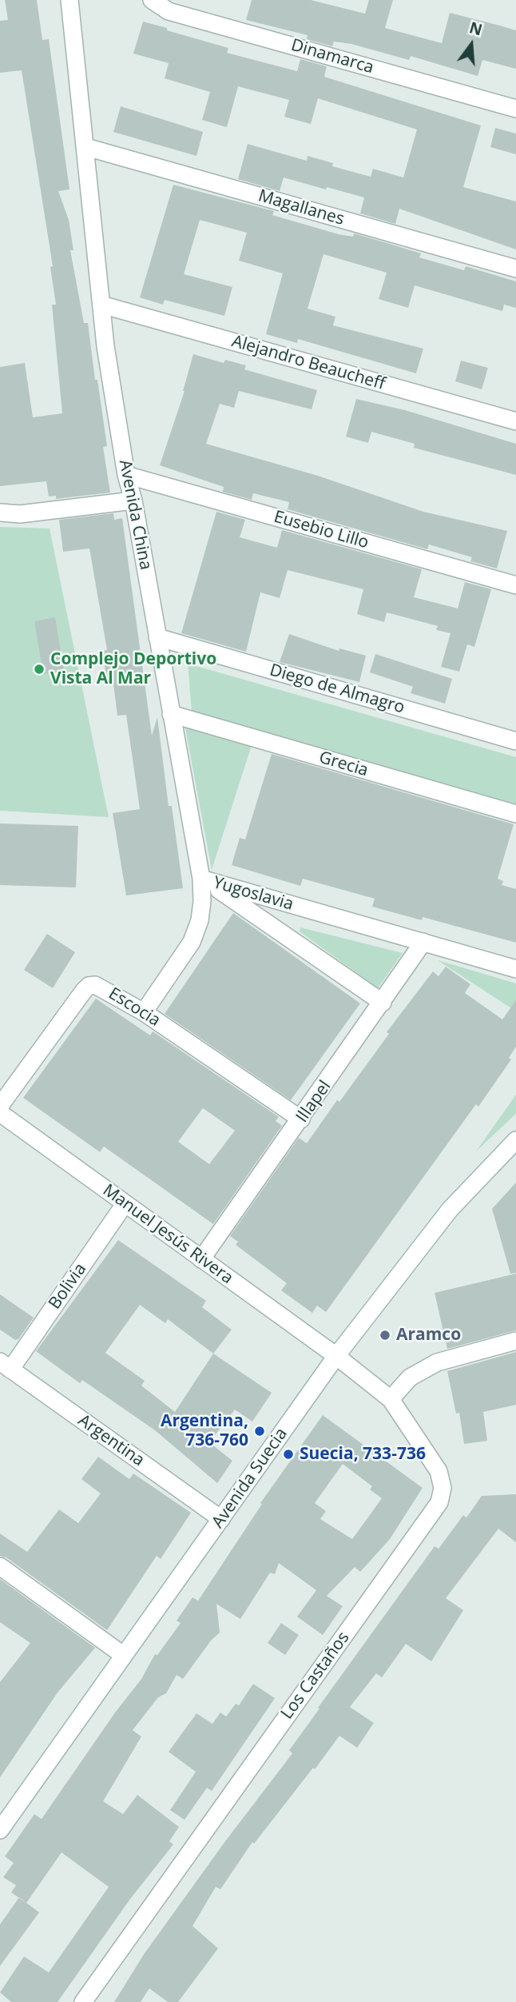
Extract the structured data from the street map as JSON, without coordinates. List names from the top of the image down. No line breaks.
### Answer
{"streets":{"street":["Dinamarca","Magallanes","Alejandro Beaucheff","Avenida China","Eusebio Lillo","Diego de Almagro","Grecia","Yugoslavia","Escocia","Illapel","Manuel Jesús Rivera","Bolivia","Argentina","Avenida Suecia","Los Castaños"]},"crossings":[["Magallanes","Avenida China"],["Alejandro Beaucheff","Avenida China"],["Avenida China","Eusebio Lillo"],["Avenida China","Diego de Almagro"],["Avenida China","Grecia"],["Avenida China","Yugoslavia"],["Avenida China","Escocia"],["Yugoslavia","Illapel"],["Escocia","Illapel"],["Illapel","Manuel Jesús Rivera"],["Manuel Jesús Rivera","Bolivia"],["Manuel Jesús Rivera","Avenida Suecia"],["Manuel Jesús Rivera","Los Castaños"],["Bolivia","Argentina"],["Argentina","Avenida Suecia"],["Avenida Suecia","Los Castaños"]],"places":["Complejo Deportivo Vista Al Mar","Aramco","Argentina, 736-760","Suecia, 733-736"],"north":"top"}
